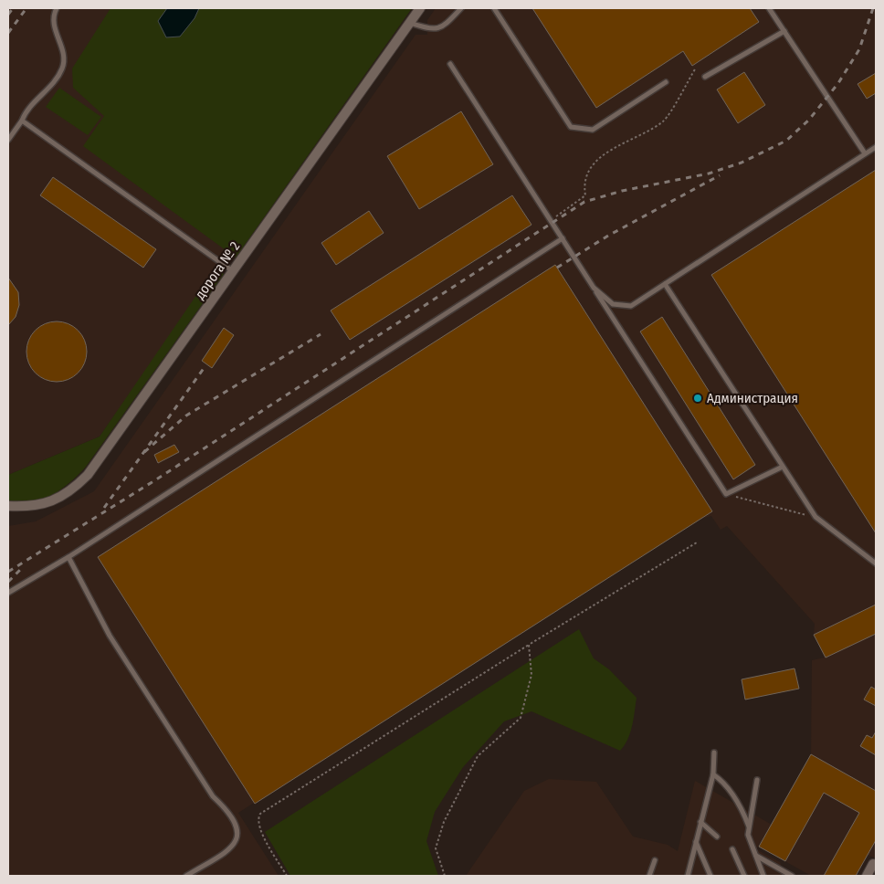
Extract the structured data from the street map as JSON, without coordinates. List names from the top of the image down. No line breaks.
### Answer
{"streets":{"street":["дорога № 2"]},"places":["Администрация"]}
